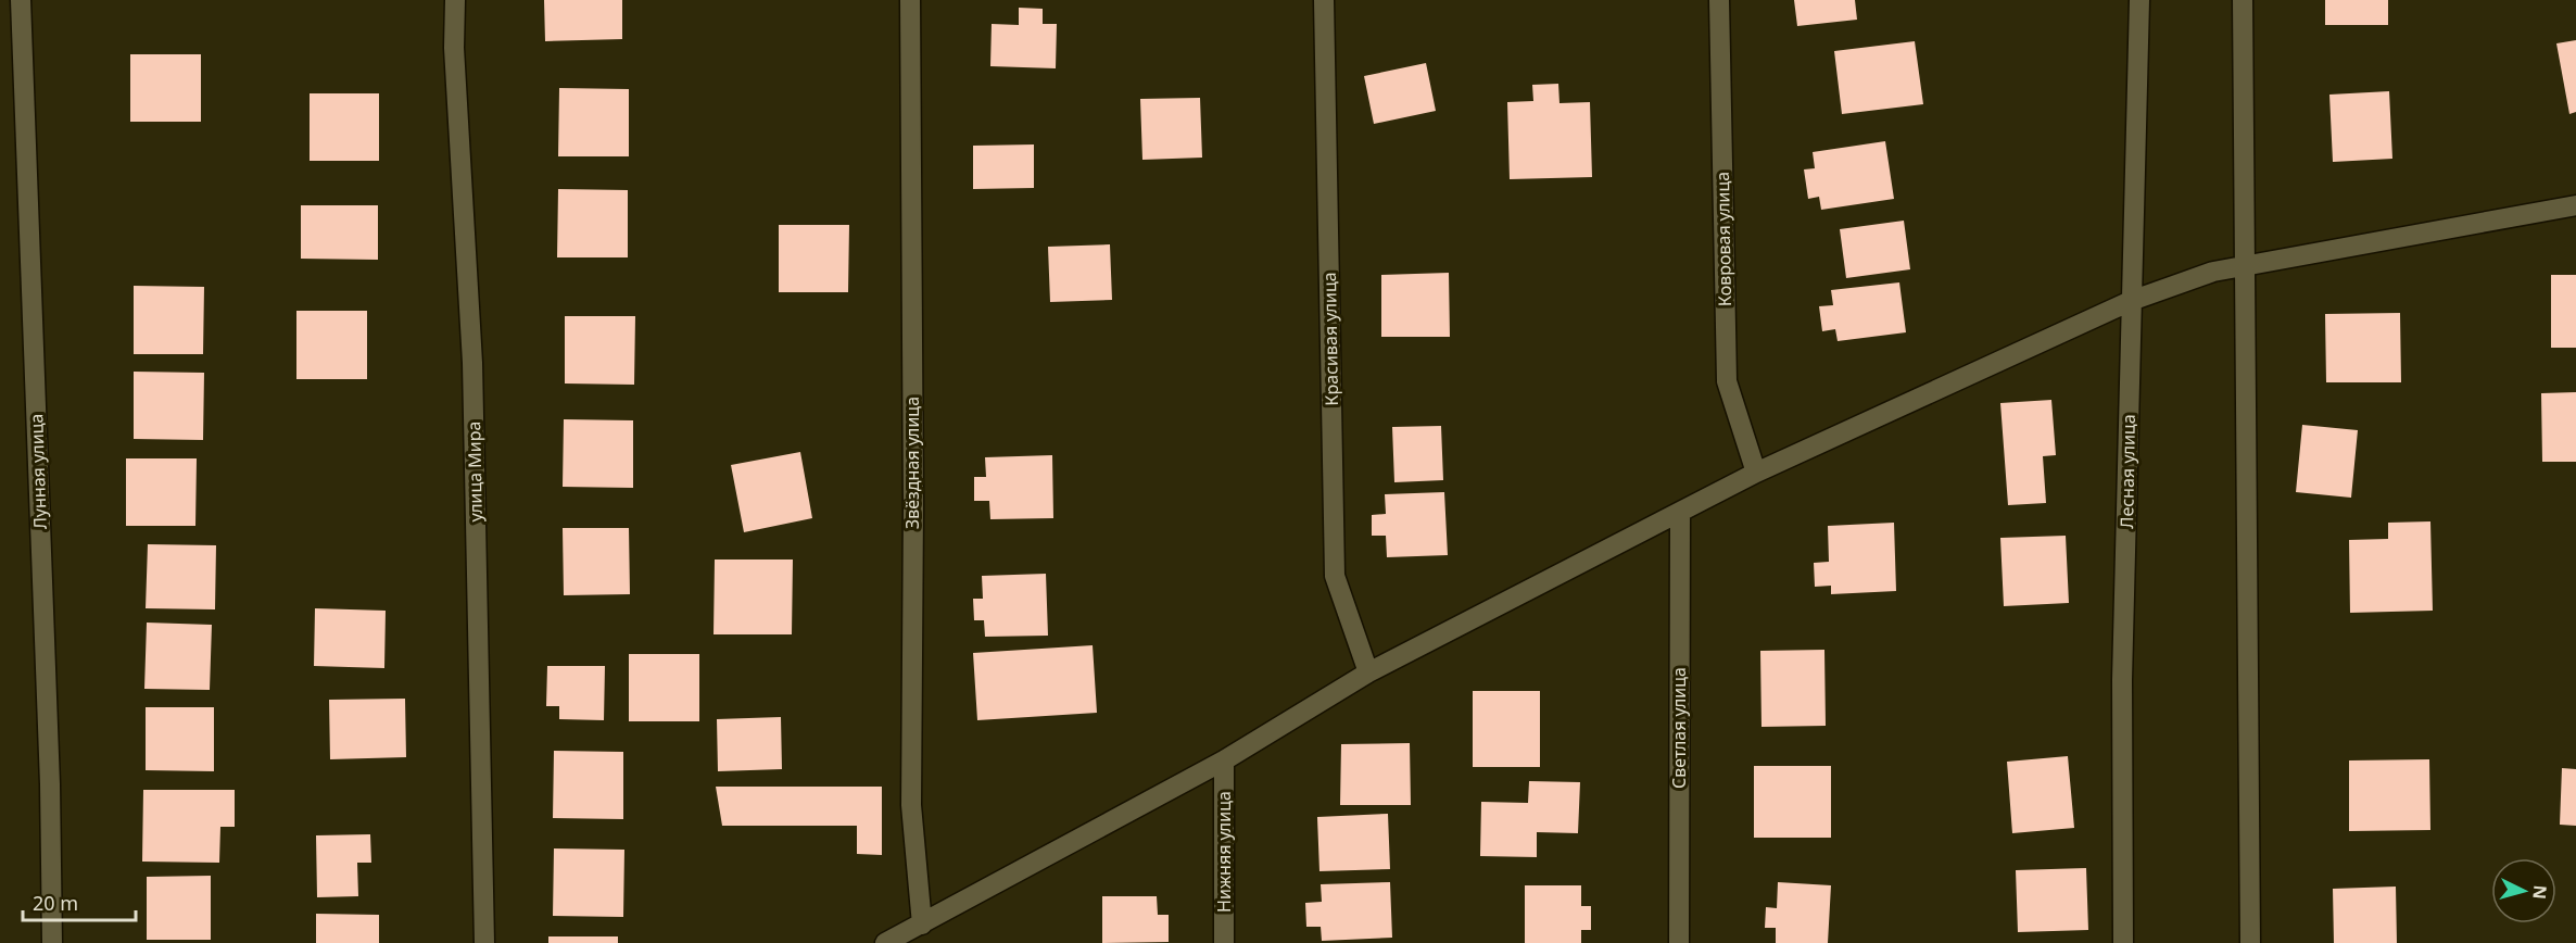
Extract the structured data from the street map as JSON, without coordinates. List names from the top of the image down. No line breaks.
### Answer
{"streets":{"street":["Ковровая улица","Красивая улица","Звёздная улица","Лунная улица","улица Мира","Лесная улица","Светлая улица","Нижняя улица"]},"scale_bar":"20 m","north":"right"}
